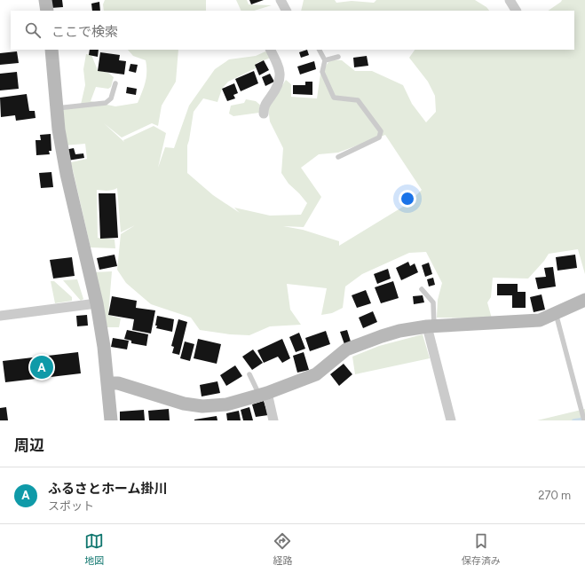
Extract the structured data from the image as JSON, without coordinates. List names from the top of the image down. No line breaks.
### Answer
{"page":{"search":"ここで検索","pins":"A","heading":"周辺","list":[{"mark":"A","name":"ふるさとホーム掛川","note":"スポット","value":"270 m"}],"nav":["地図","経路","保存済み"]}}
